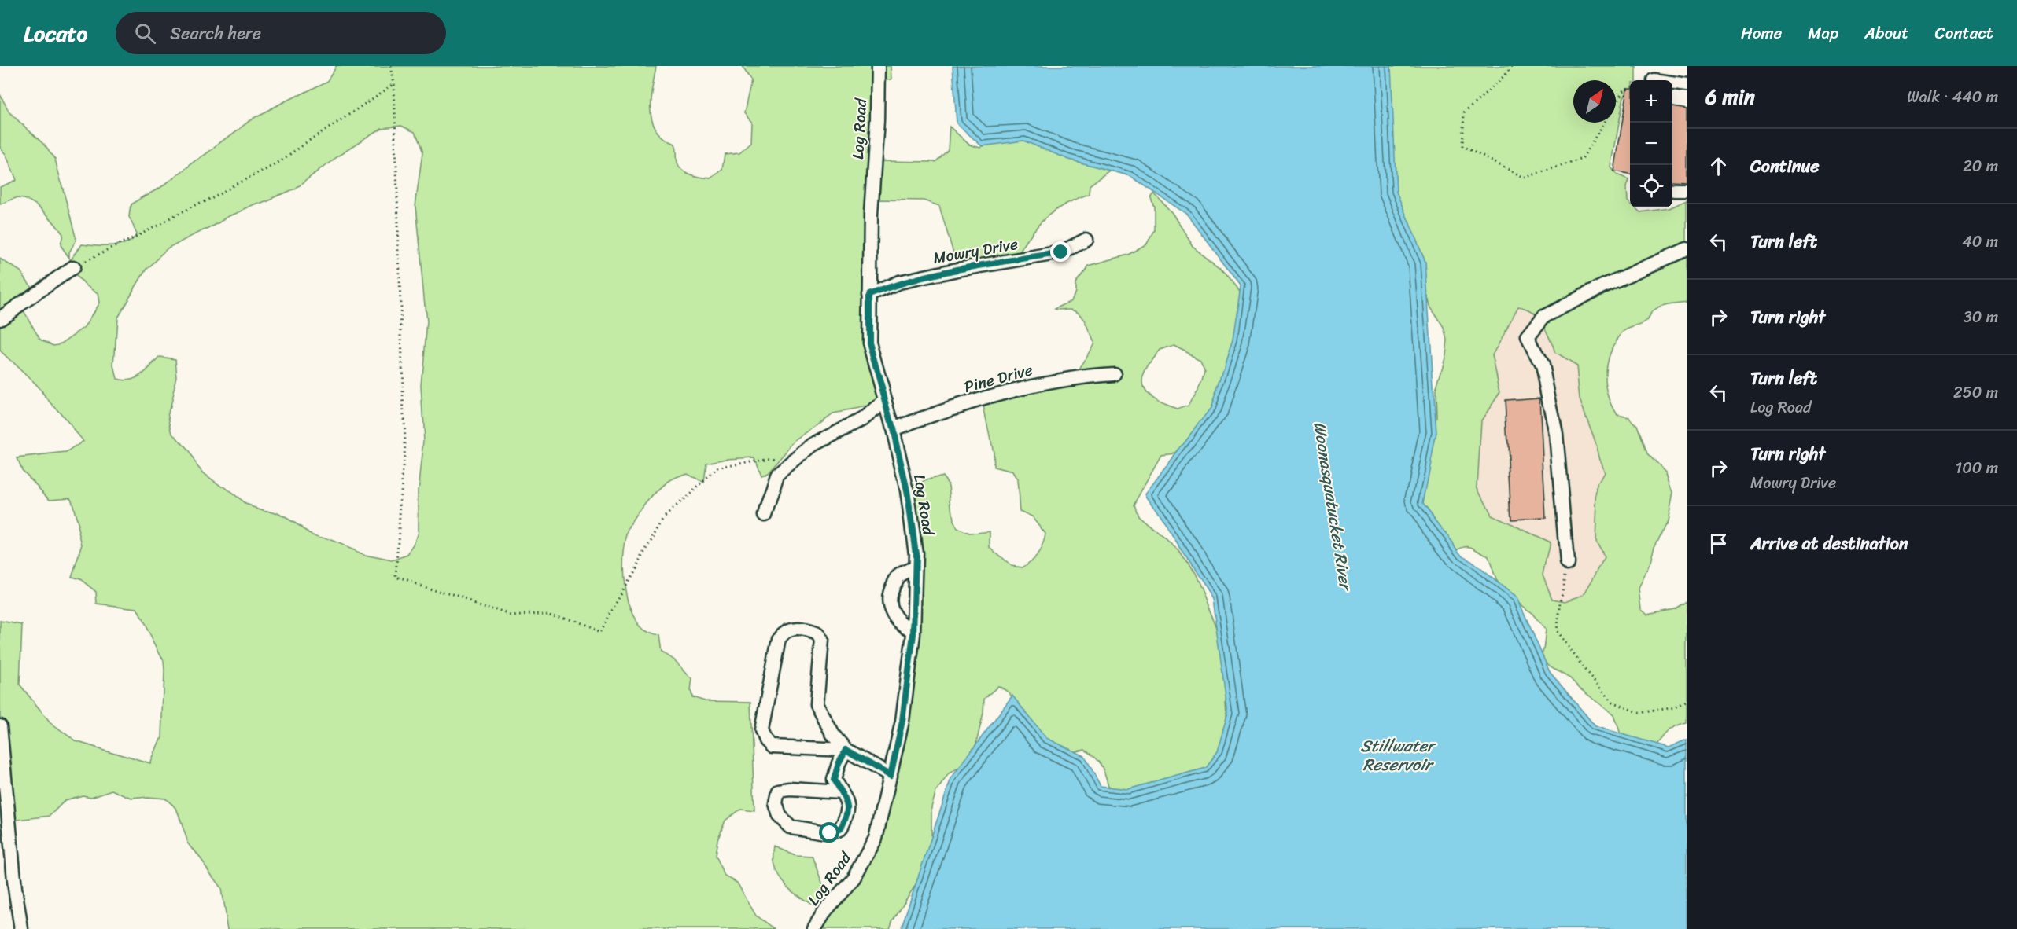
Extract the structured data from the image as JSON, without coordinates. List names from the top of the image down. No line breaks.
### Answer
{"streets":{"street":["Log Road","Mowry Drive","Pine Drive"]},"crossings":[["Log Road","Mowry Drive"],["Log Road","Pine Drive"]],"water":["Woonasquatucket River","Stillwater Reservoir"],"north":"top right","page":{"header":"Locato","search":"Search here","nav":["Home","Map","About","Contact"],"heading":["6 min","Walk · 440 m"],"map_buttons":["+","−"],"list":[["Continue","20 m"],["Turn left","40 m"],["Turn right","30 m"],["Turn left","Log Road","250 m"],["Turn right","Mowry Drive","100 m"],"Arrive at destination"]}}
